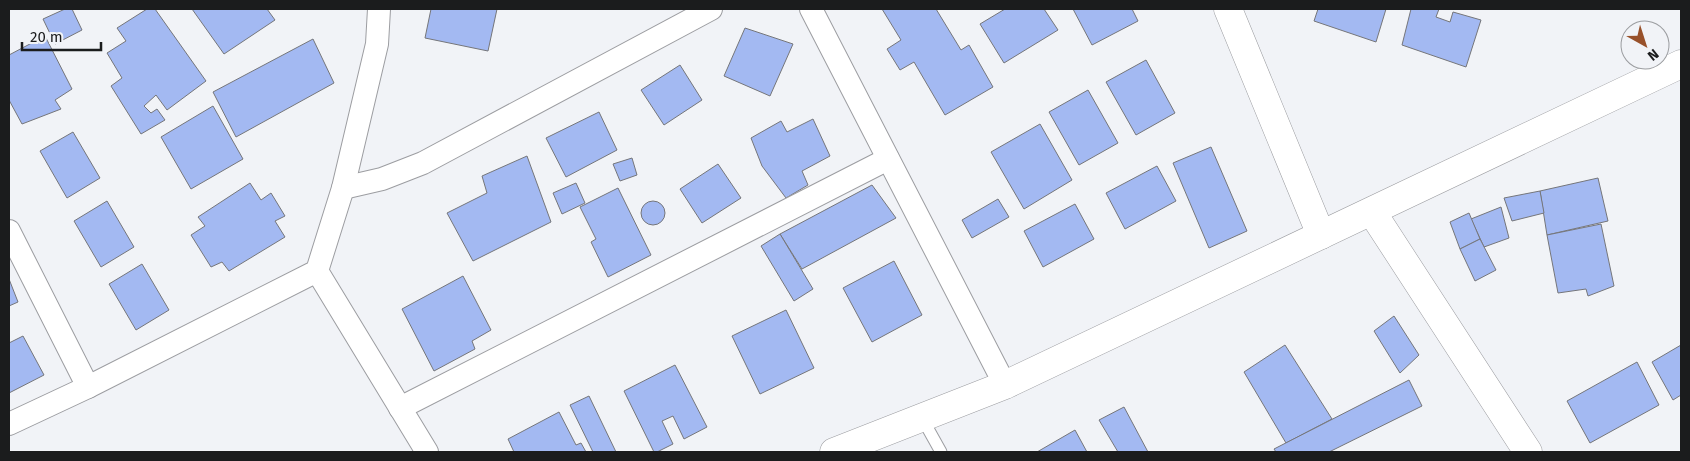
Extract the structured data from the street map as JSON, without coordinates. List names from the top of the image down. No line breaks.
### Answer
{"scale_bar":"20 m","north":"bottom right"}
